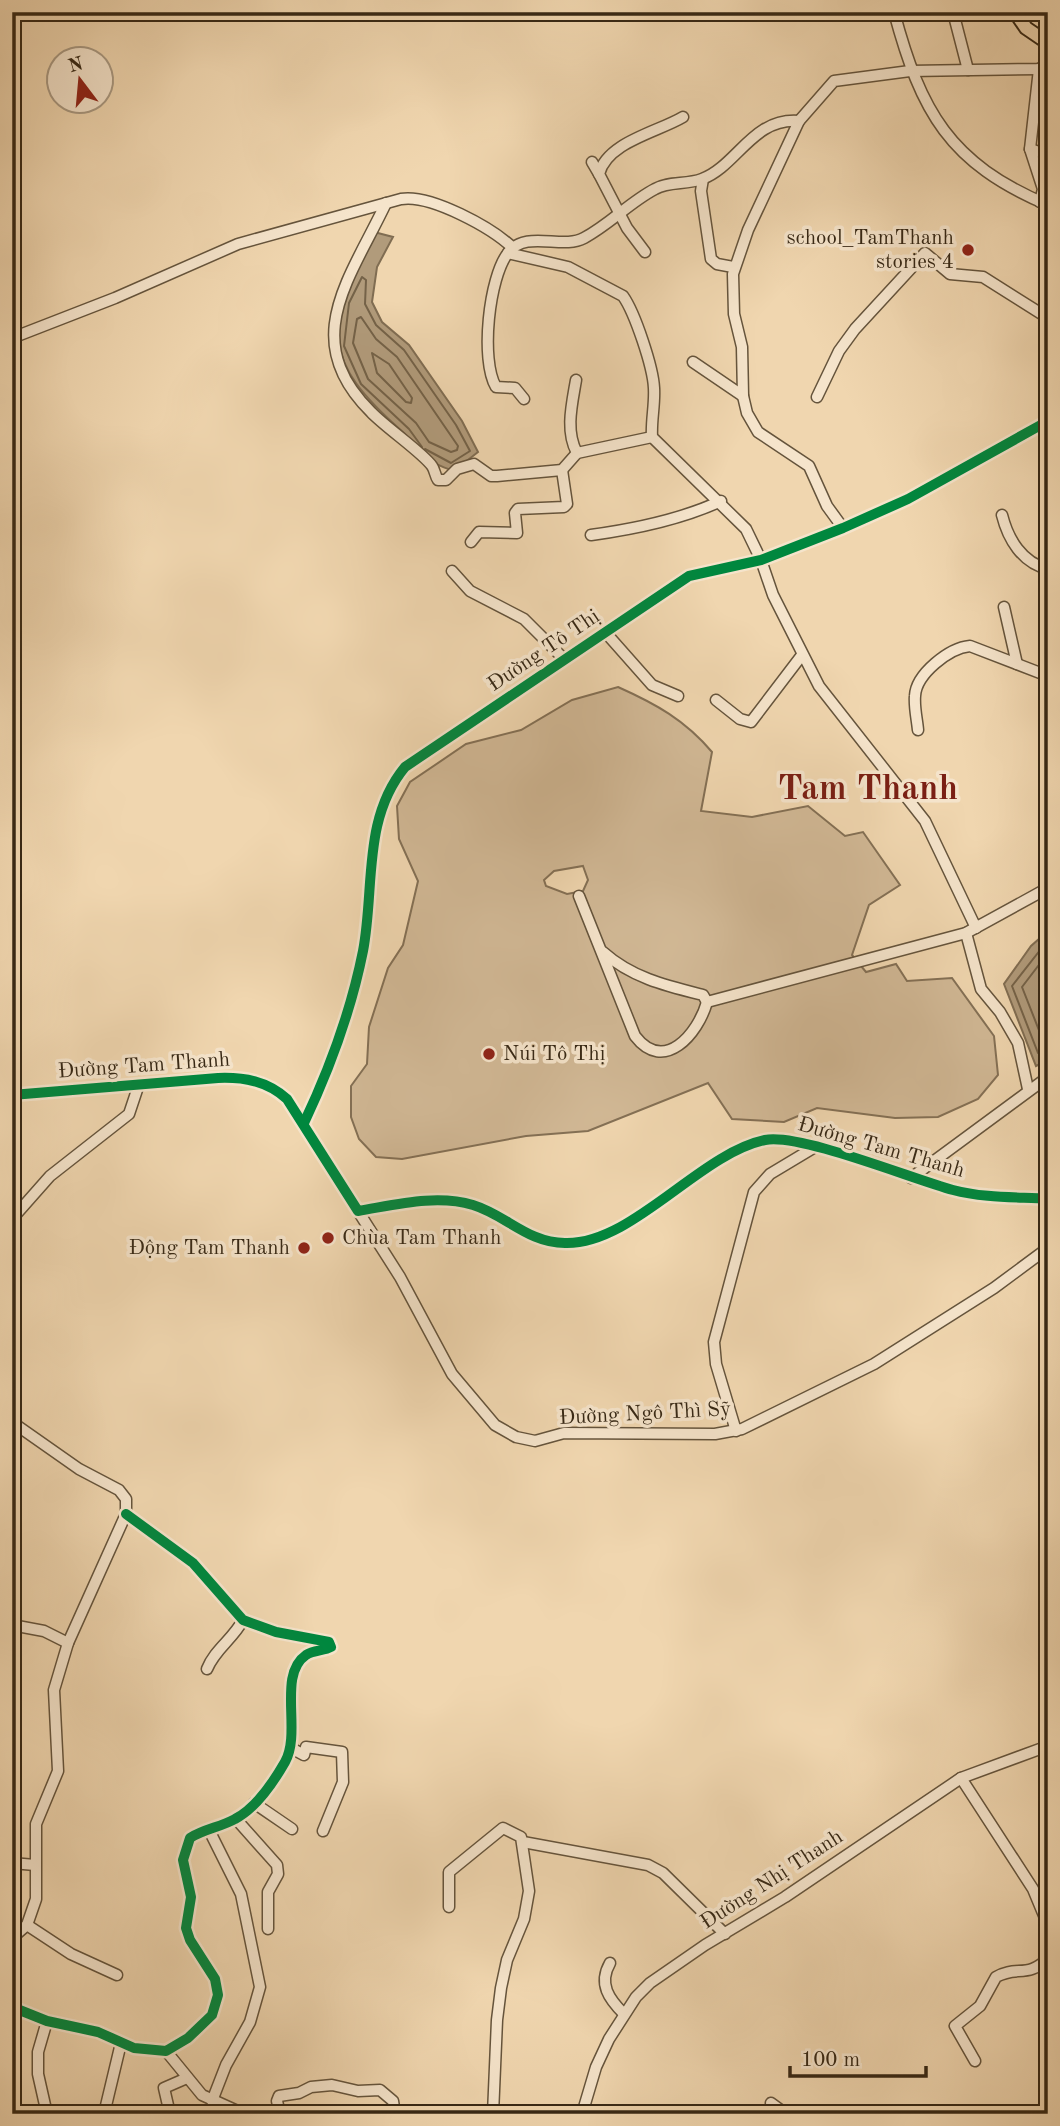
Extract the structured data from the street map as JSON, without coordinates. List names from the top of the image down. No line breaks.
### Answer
{"streets":{"street":["Đường Tô Thị","Đường Tam Thanh","Đường Ngô Thì Sỹ","Đường Nhị Thanh"]},"crossings":[["Đường Tô Thị","Đường Tam Thanh"],["Đường Tam Thanh","Đường Ngô Thì Sỹ"]],"districts":["Tam Thanh"],"places":["school_TamThanh stories 4","Núi Tô Thị","Chùa Tam Thanh","Động Tam Thanh"],"scale_bar":"100 m","north":"top"}
